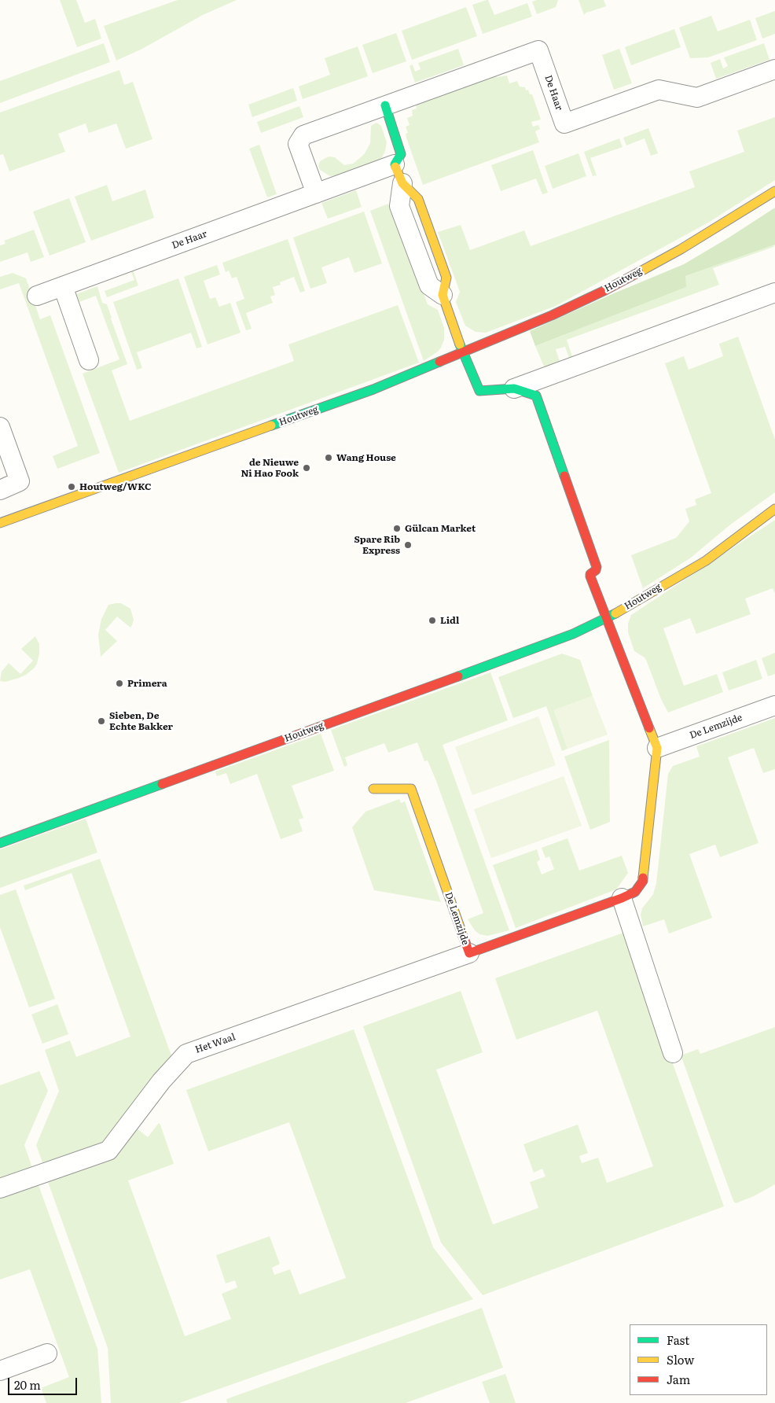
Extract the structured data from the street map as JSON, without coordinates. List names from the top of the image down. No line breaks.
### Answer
{"streets":{"street":["De Haar","Houtweg","De Lemzijde","Het Waal"]},"crossings":[["Houtweg","De Lemzijde"],["De Lemzijde","Het Waal"]],"places":["Wang House","de Nieuwe Ni Hao Fook","Houtweg/WKC","Gülcan Market","Spare Rib Express","Lidl","Primera","Sieben, De Echte Bakker"],"legend":["Fast","Slow","Jam"],"scale_bar":"20 m"}
